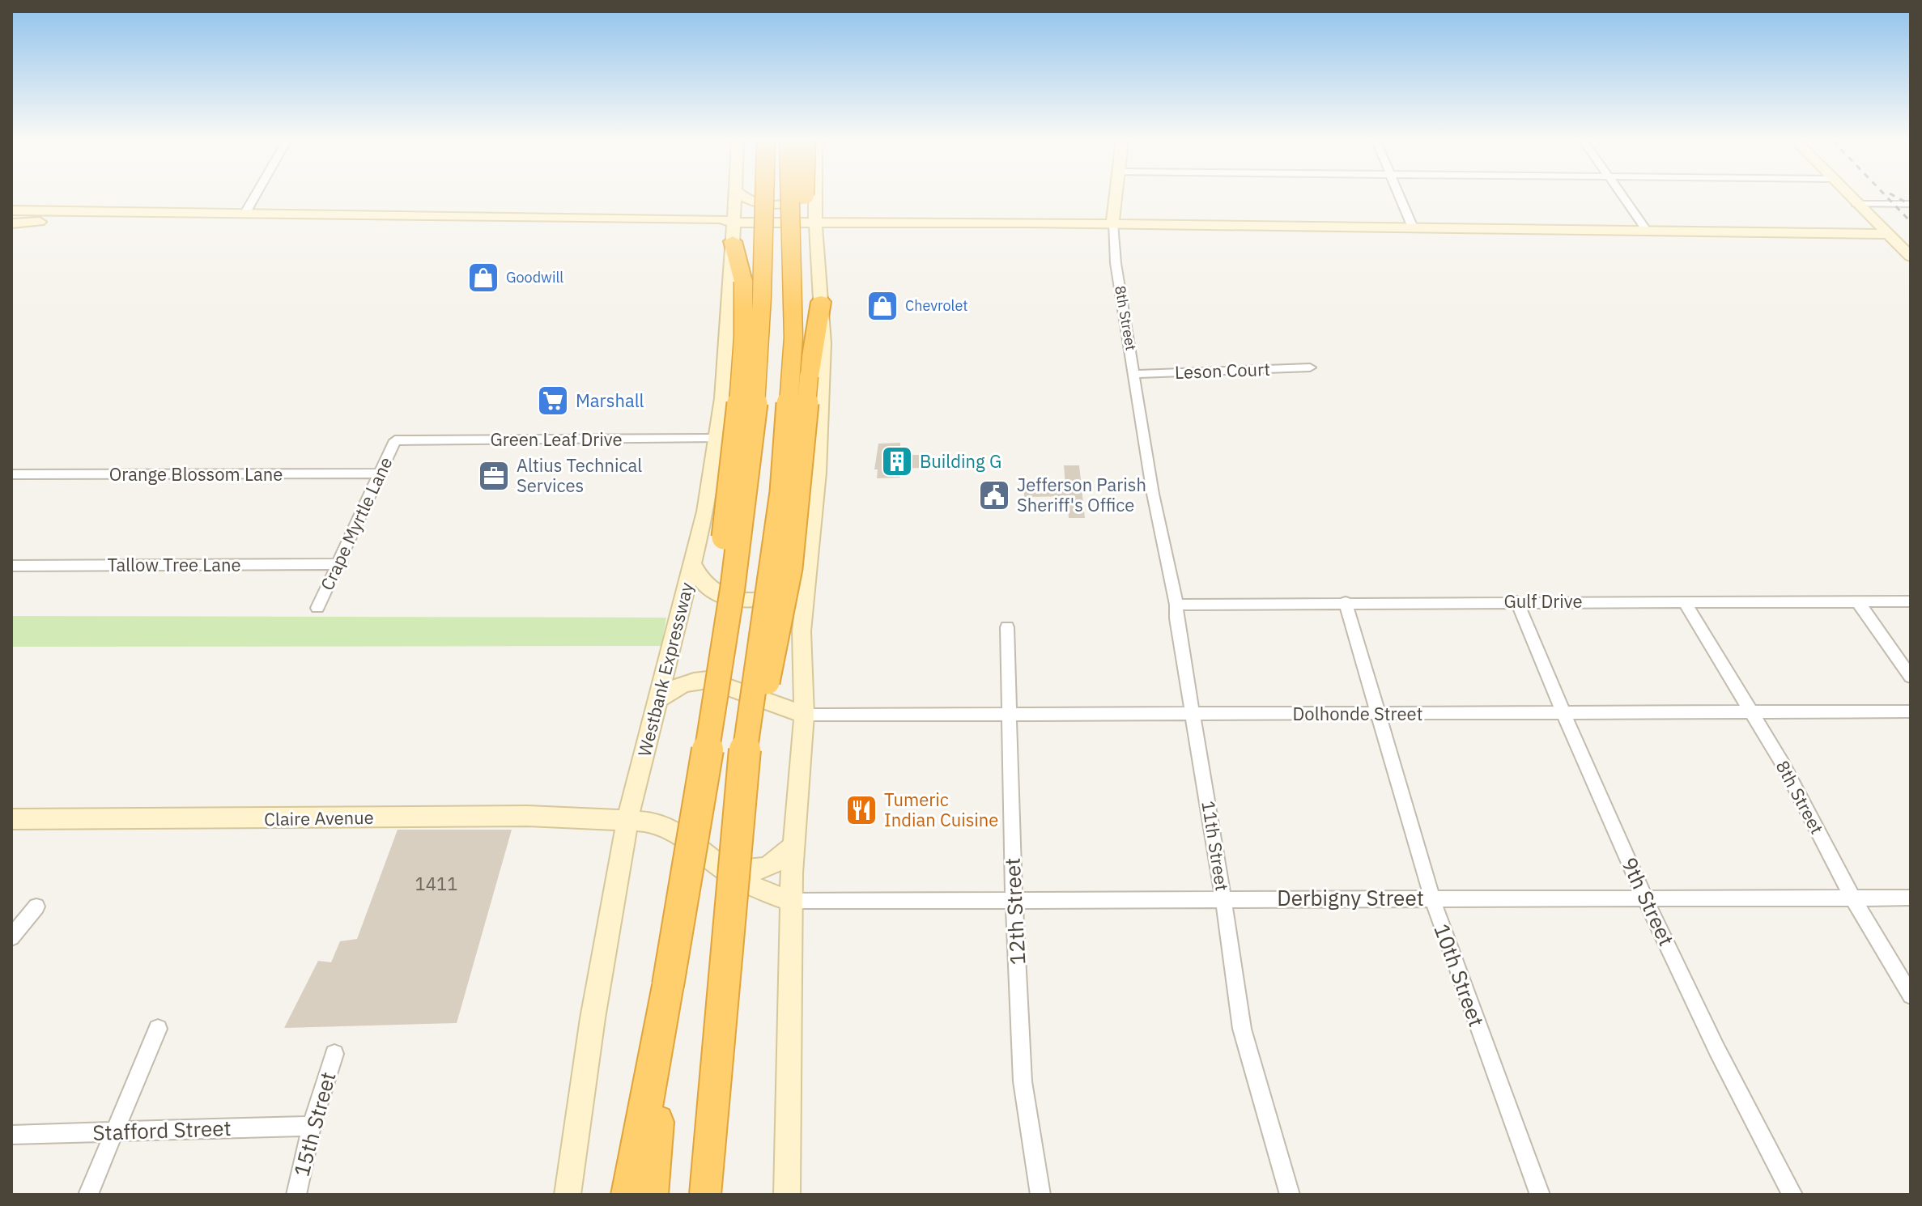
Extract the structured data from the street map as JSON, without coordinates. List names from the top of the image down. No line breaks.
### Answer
{"streets":{"street":["8th Street","Leson Court","Green Leaf Drive","Orange Blossom Lane","Crape Myrtle Lane","Tallow Tree Lane","Gulf Drive","Westbank Expressway","Dolhonde Street","Claire Avenue","11th Street","Derbigny Street","9th Street","12th Street","10th Street","15th Street","Stafford Street"]},"crossings":[["8th Street","Leson Court"],["8th Street","Gulf Drive"],["8th Street","Dolhonde Street"],["8th Street","11th Street"],["8th Street","Derbigny Street"],["Green Leaf Drive","Crape Myrtle Lane"],["Green Leaf Drive","Westbank Expressway"],["Orange Blossom Lane","Crape Myrtle Lane"],["Crape Myrtle Lane","Tallow Tree Lane"],["Gulf Drive","11th Street"],["Gulf Drive","9th Street"],["Gulf Drive","10th Street"],["Westbank Expressway","Claire Avenue"],["Dolhonde Street","11th Street"],["Dolhonde Street","9th Street"],["Dolhonde Street","12th Street"],["Dolhonde Street","10th Street"],["Claire Avenue","Derbigny Street"],["11th Street","Derbigny Street"],["Derbigny Street","9th Street"],["Derbigny Street","12th Street"],["Derbigny Street","10th Street"],["15th Street","Stafford Street"]],"places":{"shop":["Goodwill","Chevrolet"],"supermarket":["Marshall"],"building":["Building G"],"office":["Altius Technical Services"],"public building":["Jefferson Parish Sheriff's Office"],"restaurant":["Tumeric Indian Cuisine"]},"house_numbers":["1411"]}
